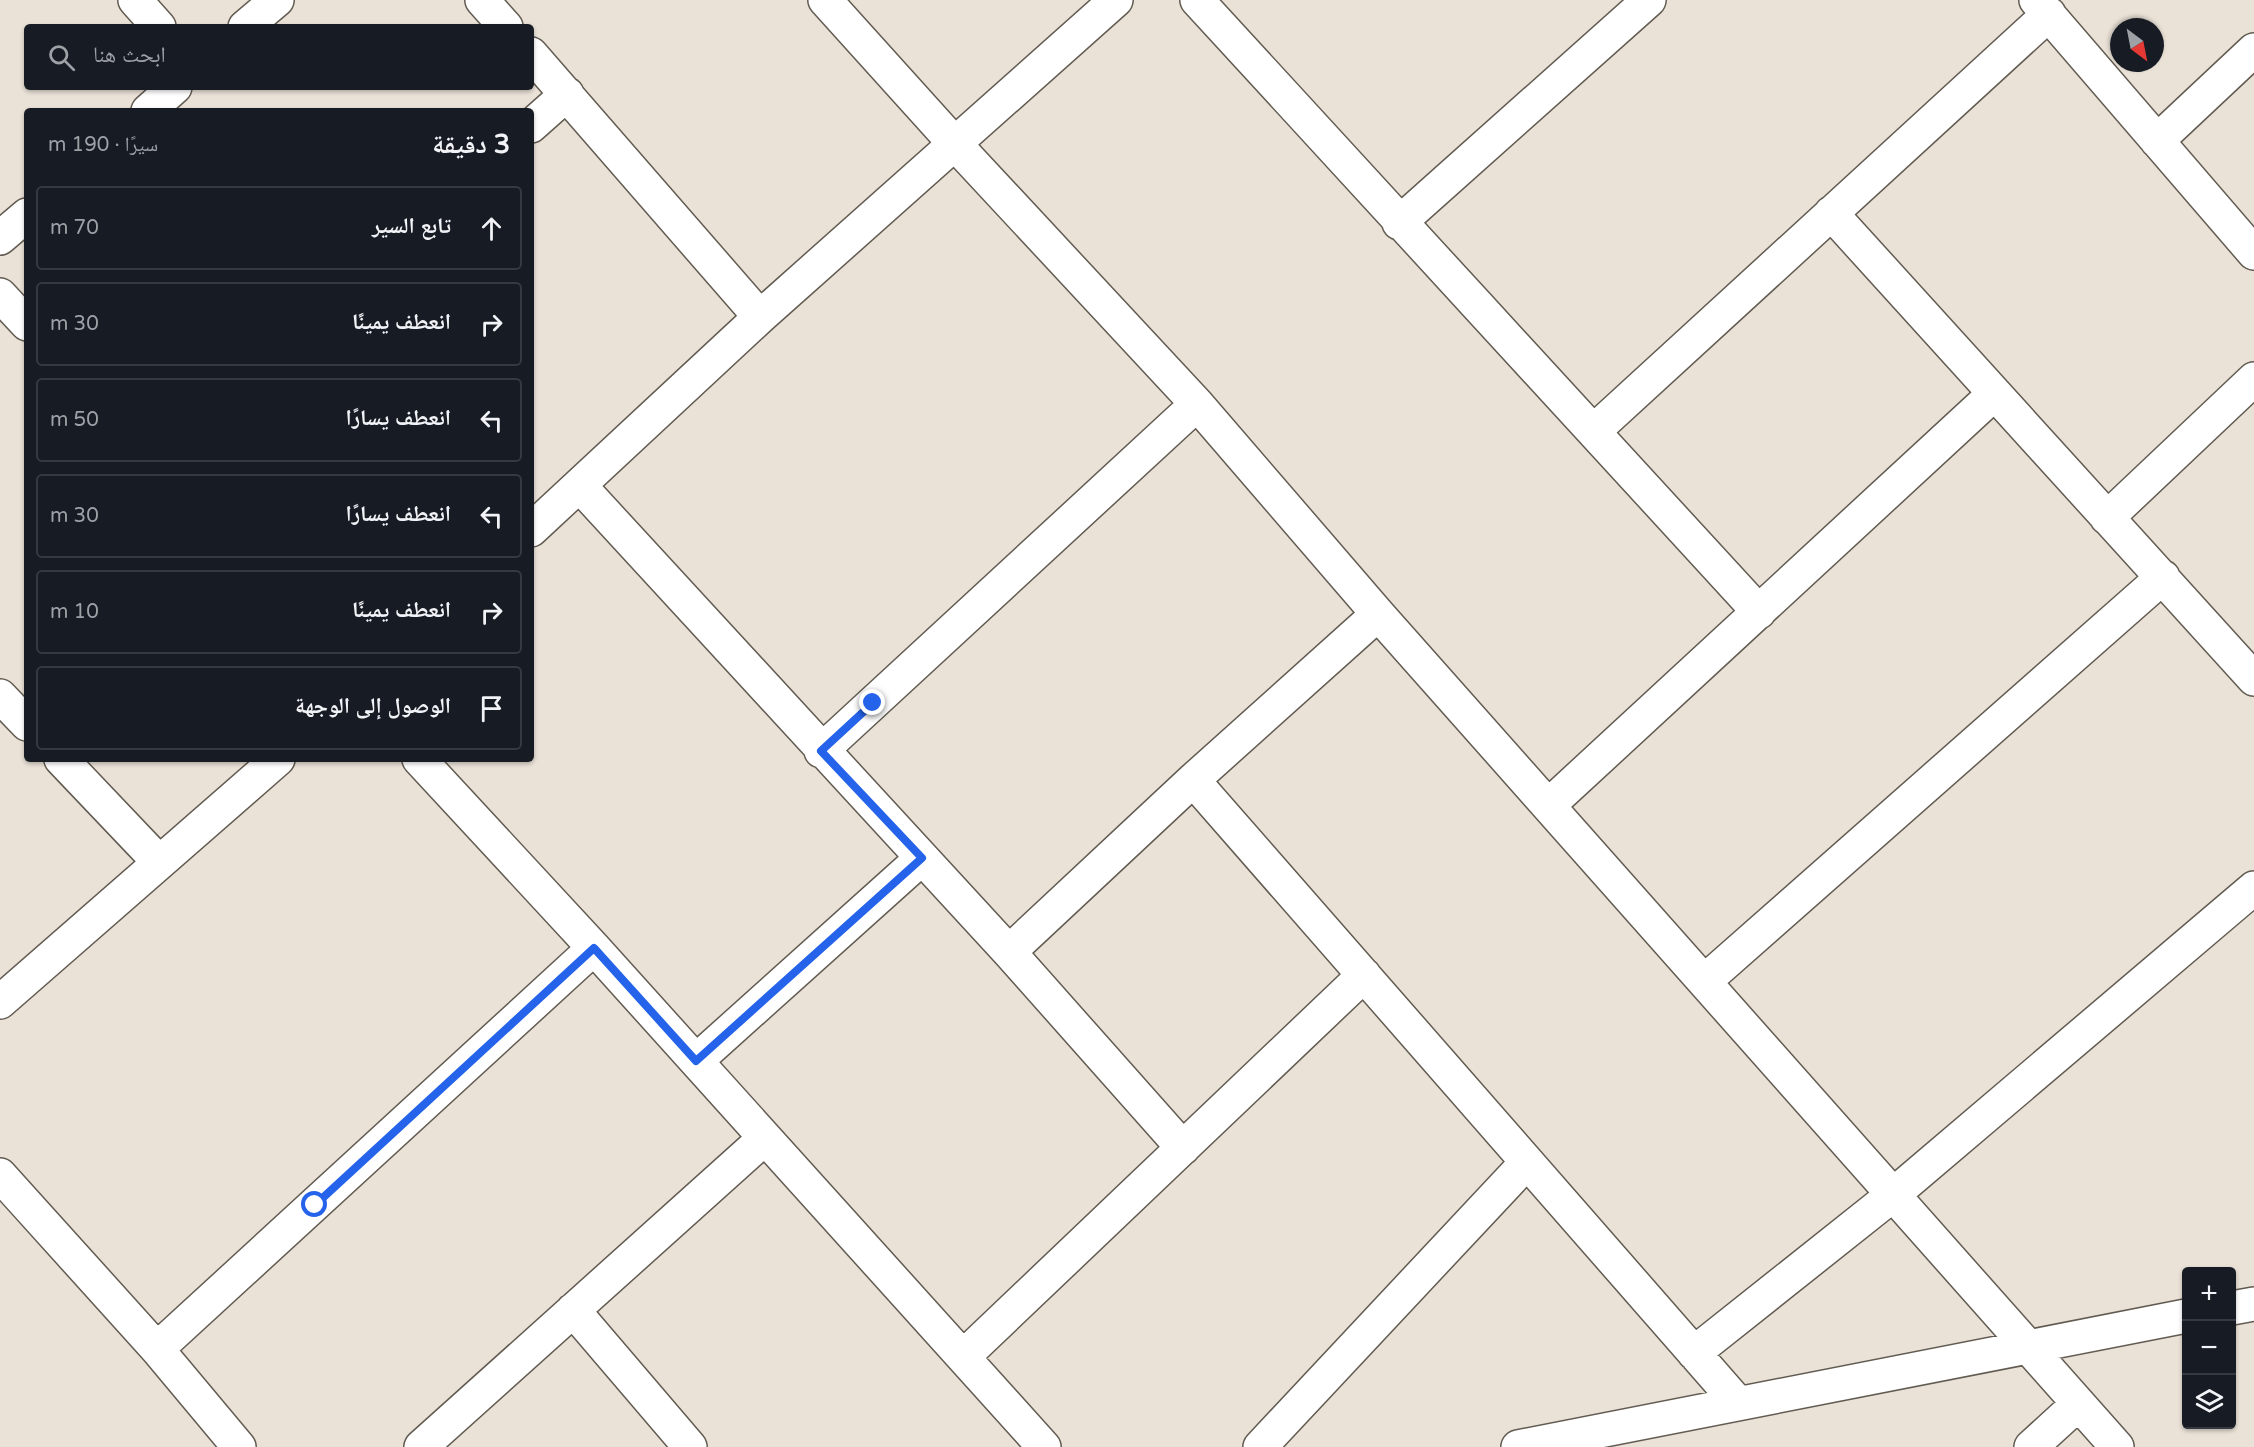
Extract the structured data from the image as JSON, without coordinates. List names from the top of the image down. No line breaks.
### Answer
{"north":"bottom right","page":{"search":"ابحث هنا","heading":["3 دقيقة","سيرًا · 190 m"],"list":[["تابع السير","70 m"],["انعطف يمينًا","30 m"],["انعطف يسارًا","50 m"],["انعطف يسارًا","30 m"],["انعطف يمينًا","10 m"],"الوصول إلى الوجهة"],"map_buttons":["+","−"]}}
